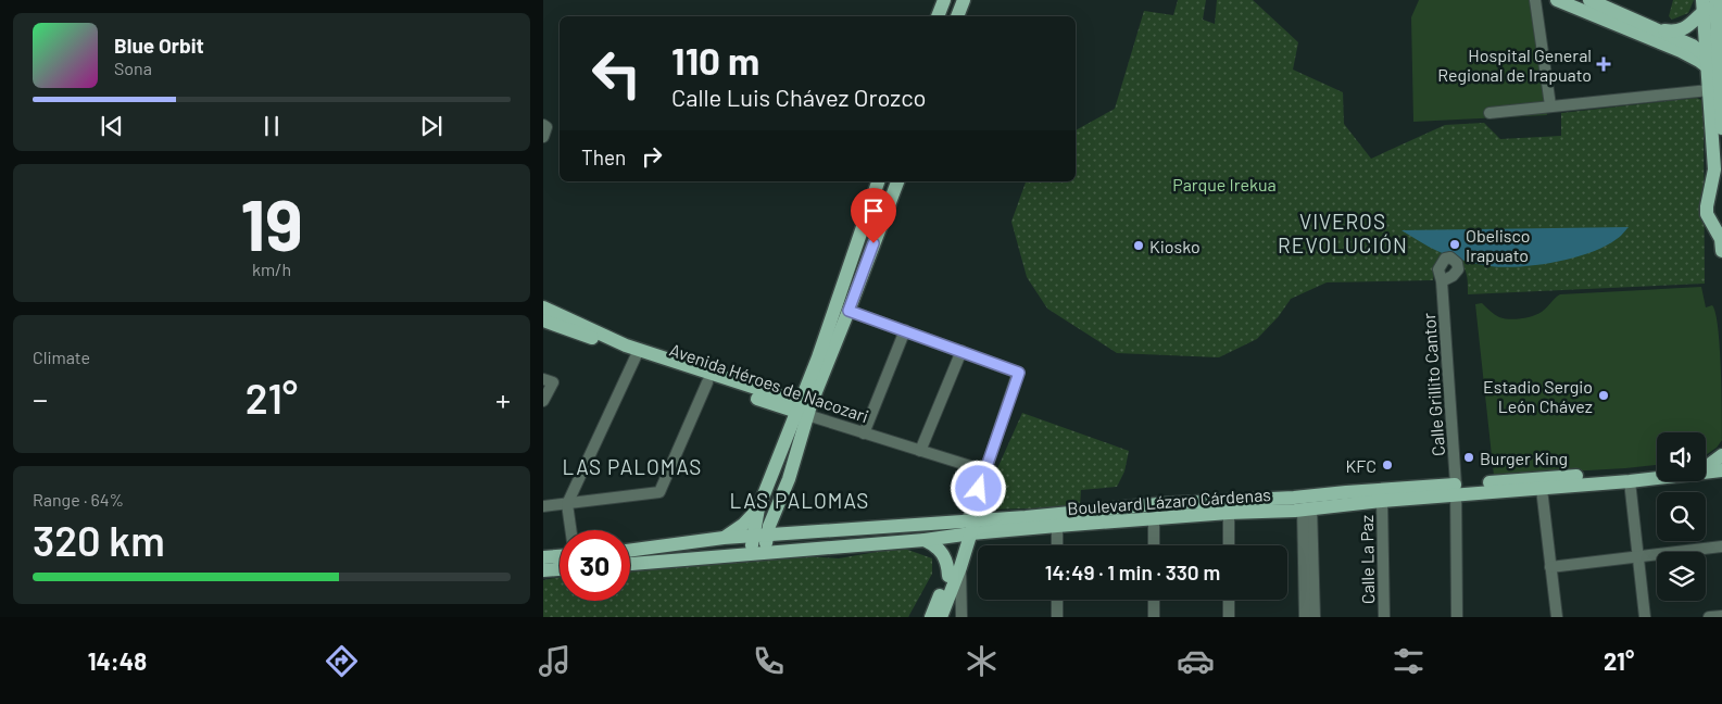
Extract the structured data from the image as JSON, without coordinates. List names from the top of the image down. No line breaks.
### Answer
{"streets":{"main road":["Avenida Héroes de Nacozari","Boulevard Lázaro Cárdenas"],"street":["Calle Grillito Cantor","Calle La Paz"]},"crossings":[["Calle Grillito Cantor","Boulevard Lázaro Cárdenas"],["Boulevard Lázaro Cárdenas","Calle La Paz"]],"districts":["VIVEROS REVOLUCIÓN","LAS PALOMAS","LAS PALOMAS"],"parks":["Parque Irekua"],"places":{"health":["Hospital General Regional de Irapuato"],"other":["Obelisco Irapuato","Kiosko","Estadio Sergio León Chávez","Burger King","KFC"]},"page":{"turn":["110 m","Calle Luis Chávez Orozco"],"song":["Blue Orbit","Sona"],"then":"Then","tile":[["19","km/h"],"Climate",["Range · 64%","320 km"]],"heat":["−","21°","+"],"limit":"30","trip":"14:49 · 1 min · 330 m","tabs":["14:48","21°"]}}
